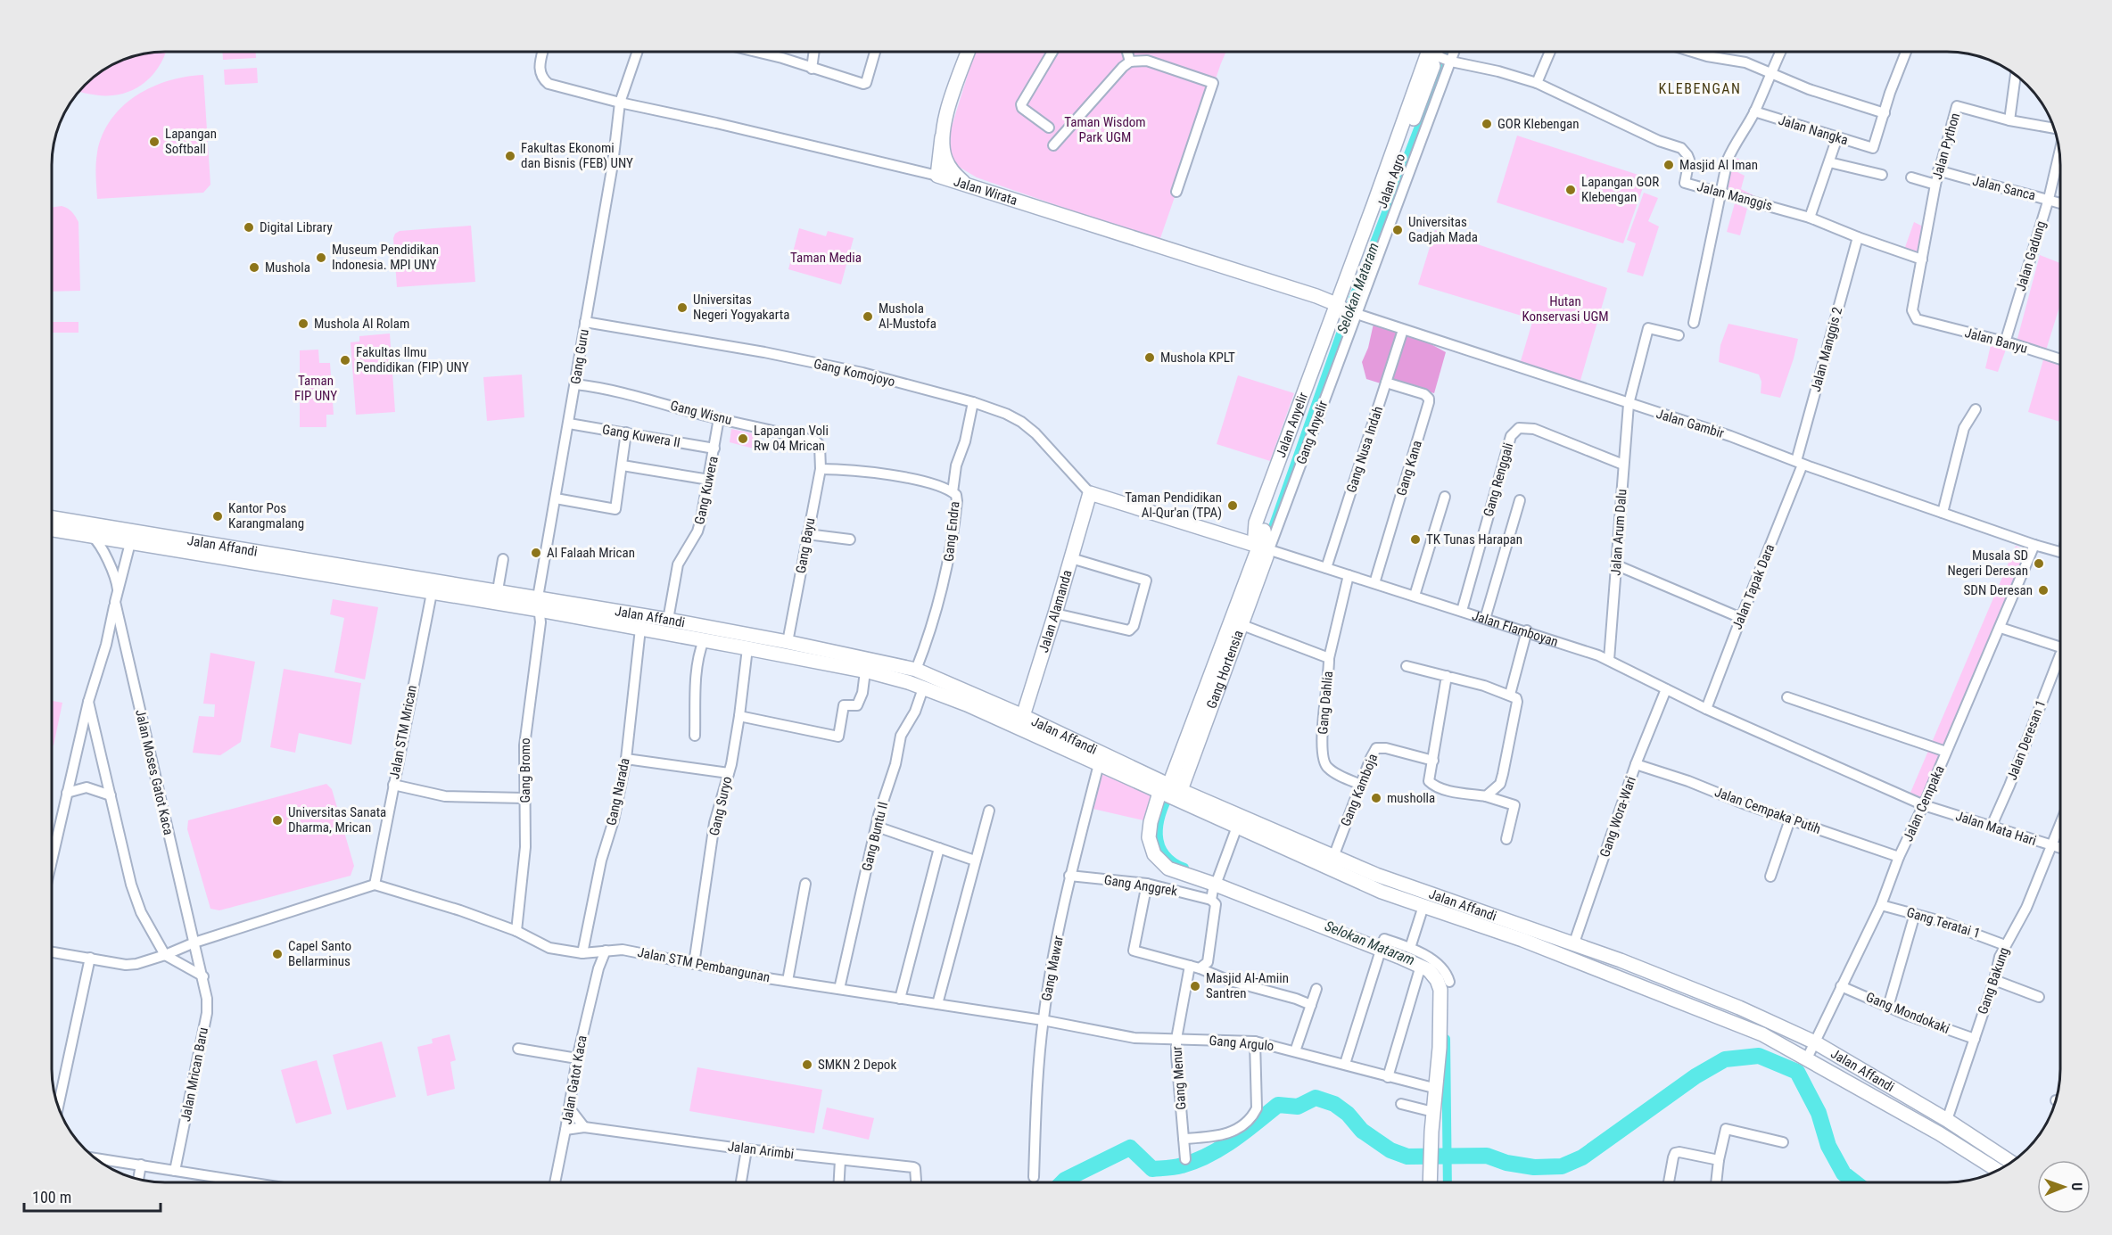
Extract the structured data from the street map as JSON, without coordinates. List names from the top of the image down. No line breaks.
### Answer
{"streets":{"main road":["Jalan Agro","Jalan Wirata","Jalan Anyelir","Jalan Affandi","Jalan Alamanda","Jalan Flamboyan","Gang Hortensia"],"street":["Jalan Nangka","Jalan Python","Jalan Sanca","Jalan Manggis","Jalan Gadung","Jalan Banyu","Jalan Manggis 2","Gang Guru","Gang Komojoyo","Gang Wisnu","Jalan Gambir","Gang Anyelir","Gang Kuwera II","Gang Nusa Indah","Gang Kana","Gang Renggali","Gang Kuwera","Gang Endra","Jalan Arum Dalu","Gang Bayu","Jalan Tapak Dara","Gang Dahlia","Jalan STM Mrican","Jalan Deresan 1","Gang Bromo","Jalan Moses Gatot Kaca","Gang Kamboja","Gang Narada","Jalan Cempaka","Gang Suryo","Jalan Cempaka Putih","Gang Wora-Wari","Jalan Mata Hari","Gang Buntu II","Gang Anggrek","Gang Teratai 1","Jalan STM Pembangunan","Gang Mawar","Gang Bakung","Gang Mondokaki","Gang Argulo","Jalan Mrican Baru","Gang Menur","Jalan Gatot Kaca","Jalan Arimbi"]},"crossings":[["Jalan Python","Jalan Sanca"],["Jalan Python","Jalan Manggis"],["Jalan Python","Jalan Banyu"],["Jalan Agro","Jalan Wirata"],["Jalan Agro","Jalan Manggis"],["Jalan Agro","Jalan Gambir"],["Jalan Agro","Jalan Anyelir"],["Jalan Agro","Gang Anyelir"],["Jalan Sanca","Jalan Gadung"],["Jalan Wirata","Gang Guru"],["Jalan Wirata","Jalan Gambir"],["Jalan Wirata","Jalan Anyelir"],["Jalan Wirata","Gang Anyelir"],["Jalan Manggis","Jalan Banyu"],["Jalan Manggis","Jalan Manggis 2"],["Jalan Manggis","Gang Anyelir"],["Jalan Gadung","Jalan Banyu"],["Jalan Manggis 2","Jalan Gambir"],["Jalan Manggis 2","Jalan Tapak Dara"],["Gang Guru","Gang Komojoyo"],["Gang Guru","Gang Wisnu"],["Gang Guru","Gang Kuwera II"],["Gang Guru","Jalan Affandi"],["Gang Guru","Gang Bromo"],["Gang Komojoyo","Jalan Alamanda"],["Gang Komojoyo","Jalan Flamboyan"],["Gang Wisnu","Gang Kuwera"],["Gang Wisnu","Gang Bayu"],["Jalan Gambir","Jalan Anyelir"],["Jalan Gambir","Gang Anyelir"],["Jalan Gambir","Gang Nusa Indah"],["Jalan Gambir","Jalan Arum Dalu"],["Jalan Gambir","Jalan Tapak Dara"],["Jalan Gambir","Jalan Cempaka"],["Jalan Anyelir","Gang Anyelir"],["Jalan Anyelir","Jalan Flamboyan"],["Jalan Anyelir","Gang Hortensia"],["Gang Anyelir","Jalan Flamboyan"],["Gang Anyelir","Gang Hortensia"],["Gang Kuwera II","Gang Kuwera"],["Gang Nusa Indah","Gang Kana"],["Gang Nusa Indah","Jalan Flamboyan"],["Gang Kana","Jalan Flamboyan"],["Gang Renggali","Jalan Arum Dalu"],["Gang Renggali","Jalan Flamboyan"],["Gang Kuwera","Jalan Affandi"],["Gang Endra","Gang Bayu"],["Gang Endra","Jalan Affandi"],["Jalan Arum Dalu","Jalan Flamboyan"],["Gang Bayu","Jalan Affandi"],["Jalan Affandi","Jalan Alamanda"],["Jalan Affandi","Gang Hortensia"],["Jalan Affandi","Jalan STM Mrican"],["Jalan Affandi","Gang Bromo"],["Jalan Affandi","Jalan Moses Gatot Kaca"],["Jalan Affandi","Gang Kamboja"],["Jalan Affandi","Gang Narada"],["Jalan Affandi","Jalan Cempaka"],["Jalan Affandi","Gang Suryo"],["Jalan Affandi","Gang Wora-Wari"],["Jalan Affandi","Gang Buntu II"],["Jalan Affandi","Gang Mawar"],["Jalan Affandi","Gang Bakung"],["Jalan Tapak Dara","Jalan Flamboyan"],["Jalan Alamanda","Jalan Flamboyan"],["Jalan Flamboyan","Gang Hortensia"],["Jalan Flamboyan","Jalan Cempaka"],["Jalan Flamboyan","Gang Wora-Wari"],["Jalan Flamboyan","Jalan Mata Hari"],["Gang Hortensia","Gang Dahlia"],["Gang Dahlia","Gang Kamboja"],["Jalan STM Mrican","Jalan STM Pembangunan"],["Jalan Deresan 1","Jalan Mata Hari"],["Gang Bromo","Jalan STM Pembangunan"],["Jalan Moses Gatot Kaca","Jalan Mrican Baru"],["Gang Narada","Jalan STM Pembangunan"],["Jalan Cempaka","Jalan Cempaka Putih"],["Jalan Cempaka","Jalan Mata Hari"],["Jalan Cempaka","Gang Teratai 1"],["Jalan Cempaka","Gang Mondokaki"],["Gang Suryo","Jalan STM Pembangunan"],["Jalan Cempaka Putih","Gang Wora-Wari"],["Jalan Mata Hari","Gang Bakung"],["Gang Buntu II","Jalan STM Pembangunan"],["Gang Anggrek","Gang Mawar"],["Gang Teratai 1","Gang Bakung"],["Jalan STM Pembangunan","Gang Mawar"],["Jalan STM Pembangunan","Gang Argulo"],["Jalan STM Pembangunan","Jalan Gatot Kaca"],["Gang Mawar","Gang Argulo"],["Gang Bakung","Gang Mondokaki"],["Gang Argulo","Gang Menur"],["Jalan Gatot Kaca","Jalan Arimbi"]],"districts":["KLEBENGAN"],"water":["Selokan Mataram"],"parks":["Taman Wisdom Park UGM","Taman Media","Hutan Konservasi UGM","Taman FIP UNY"],"places":["GOR Klebengan","Lapangan Softball","Fakultas Ekonomi dan Bisnis (FEB) UNY","Masjid Al Iman","Lapangan GOR Klebengan","Digital Library","Universitas Gadjah Mada","Museum Pendidikan Indonesia. MPI UNY","Mushola","Universitas Negeri Yogyakarta","Mushola Al-Mustofa","Mushola Al Rolam","Mushola KPLT","Fakultas Ilmu Pendidikan (FIP) UNY","Lapangan Voli Rw 04 Mrican","Taman Pendidikan Al-Qur'an (TPA)","Kantor Pos Karangmalang","TK Tunas Harapan","Al Falaah Mrican","Musala SD Negeri Deresan","SDN Deresan","musholla","Universitas Sanata Dharma, Mrican","Capel Santo Bellarminus","Masjid Al-Amiin Santren","SMKN 2 Depok"],"scale_bar":"100 m","north":"right"}
